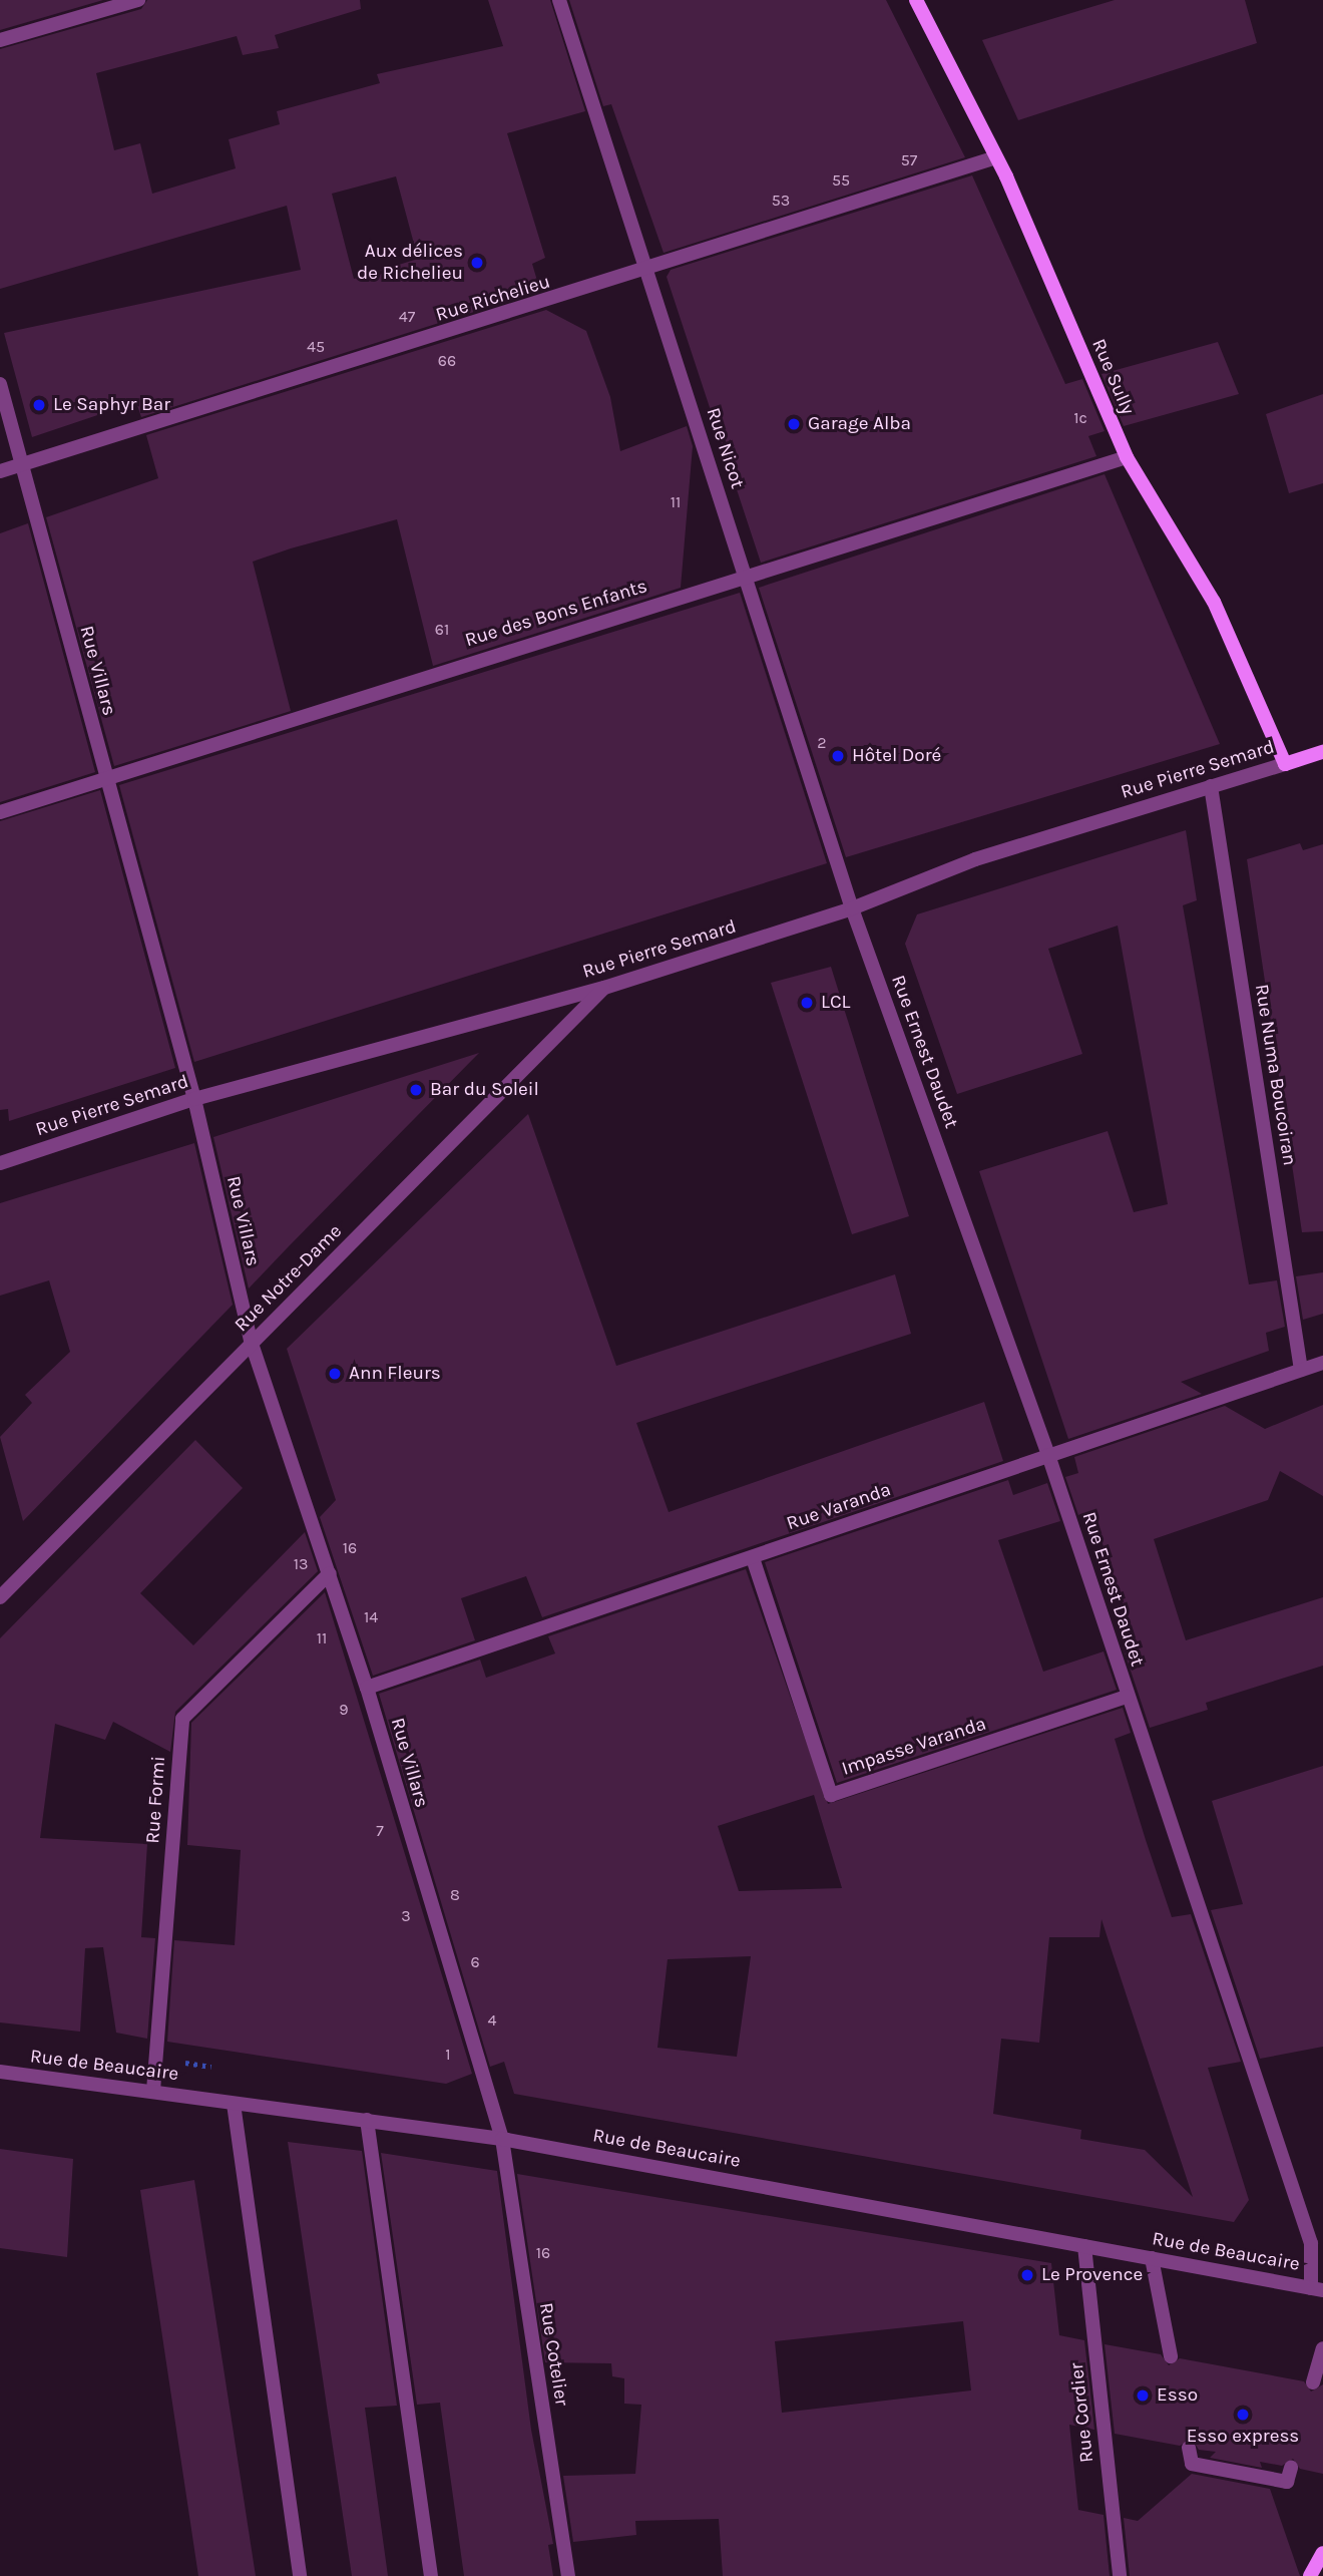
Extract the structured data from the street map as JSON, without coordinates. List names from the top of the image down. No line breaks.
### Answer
{"streets":{"main road":["Rue Sully","Rue Pierre Semard"],"street":["Rue Richelieu","Rue Nicot","Rue des Bons Enfants","Rue Villars","Rue Ernest Daudet","Rue Numa Boucoiran","Rue Notre-Dame","Rue Varanda","Impasse Varanda","Rue Formi","Rue de Beaucaire","Rue Cotelier","Rue Cordier"]},"crossings":[["Rue Richelieu","Rue Sully"],["Rue Richelieu","Rue Nicot"],["Rue Richelieu","Rue Villars"],["Rue Sully","Rue des Bons Enfants"],["Rue Sully","Rue Pierre Semard"],["Rue Nicot","Rue des Bons Enfants"],["Rue Nicot","Rue Pierre Semard"],["Rue Nicot","Rue Ernest Daudet"],["Rue des Bons Enfants","Rue Villars"],["Rue Villars","Rue Pierre Semard"],["Rue Villars","Rue Notre-Dame"],["Rue Villars","Rue Varanda"],["Rue Villars","Rue Formi"],["Rue Villars","Rue de Beaucaire"],["Rue Villars","Rue Cotelier"],["Rue Pierre Semard","Rue Ernest Daudet"],["Rue Pierre Semard","Rue Numa Boucoiran"],["Rue Pierre Semard","Rue Notre-Dame"],["Rue Ernest Daudet","Rue Varanda"],["Rue Ernest Daudet","Impasse Varanda"],["Rue Ernest Daudet","Rue de Beaucaire"],["Rue Numa Boucoiran","Rue Varanda"],["Rue Varanda","Impasse Varanda"],["Rue Formi","Rue de Beaucaire"],["Rue de Beaucaire","Rue Cotelier"],["Rue de Beaucaire","Rue Cordier"]],"places":["Aux délices de Richelieu","Le Saphyr Bar","Garage Alba","Hôtel Doré","LCL","Bar du Soleil","Ann Fleurs","Le Provence","Esso","Esso express"],"house_numbers":["57","55","53","47","45","66","1c","11","61","2","16","13","14","11","9","7","8","3","6","4","1","16"]}
